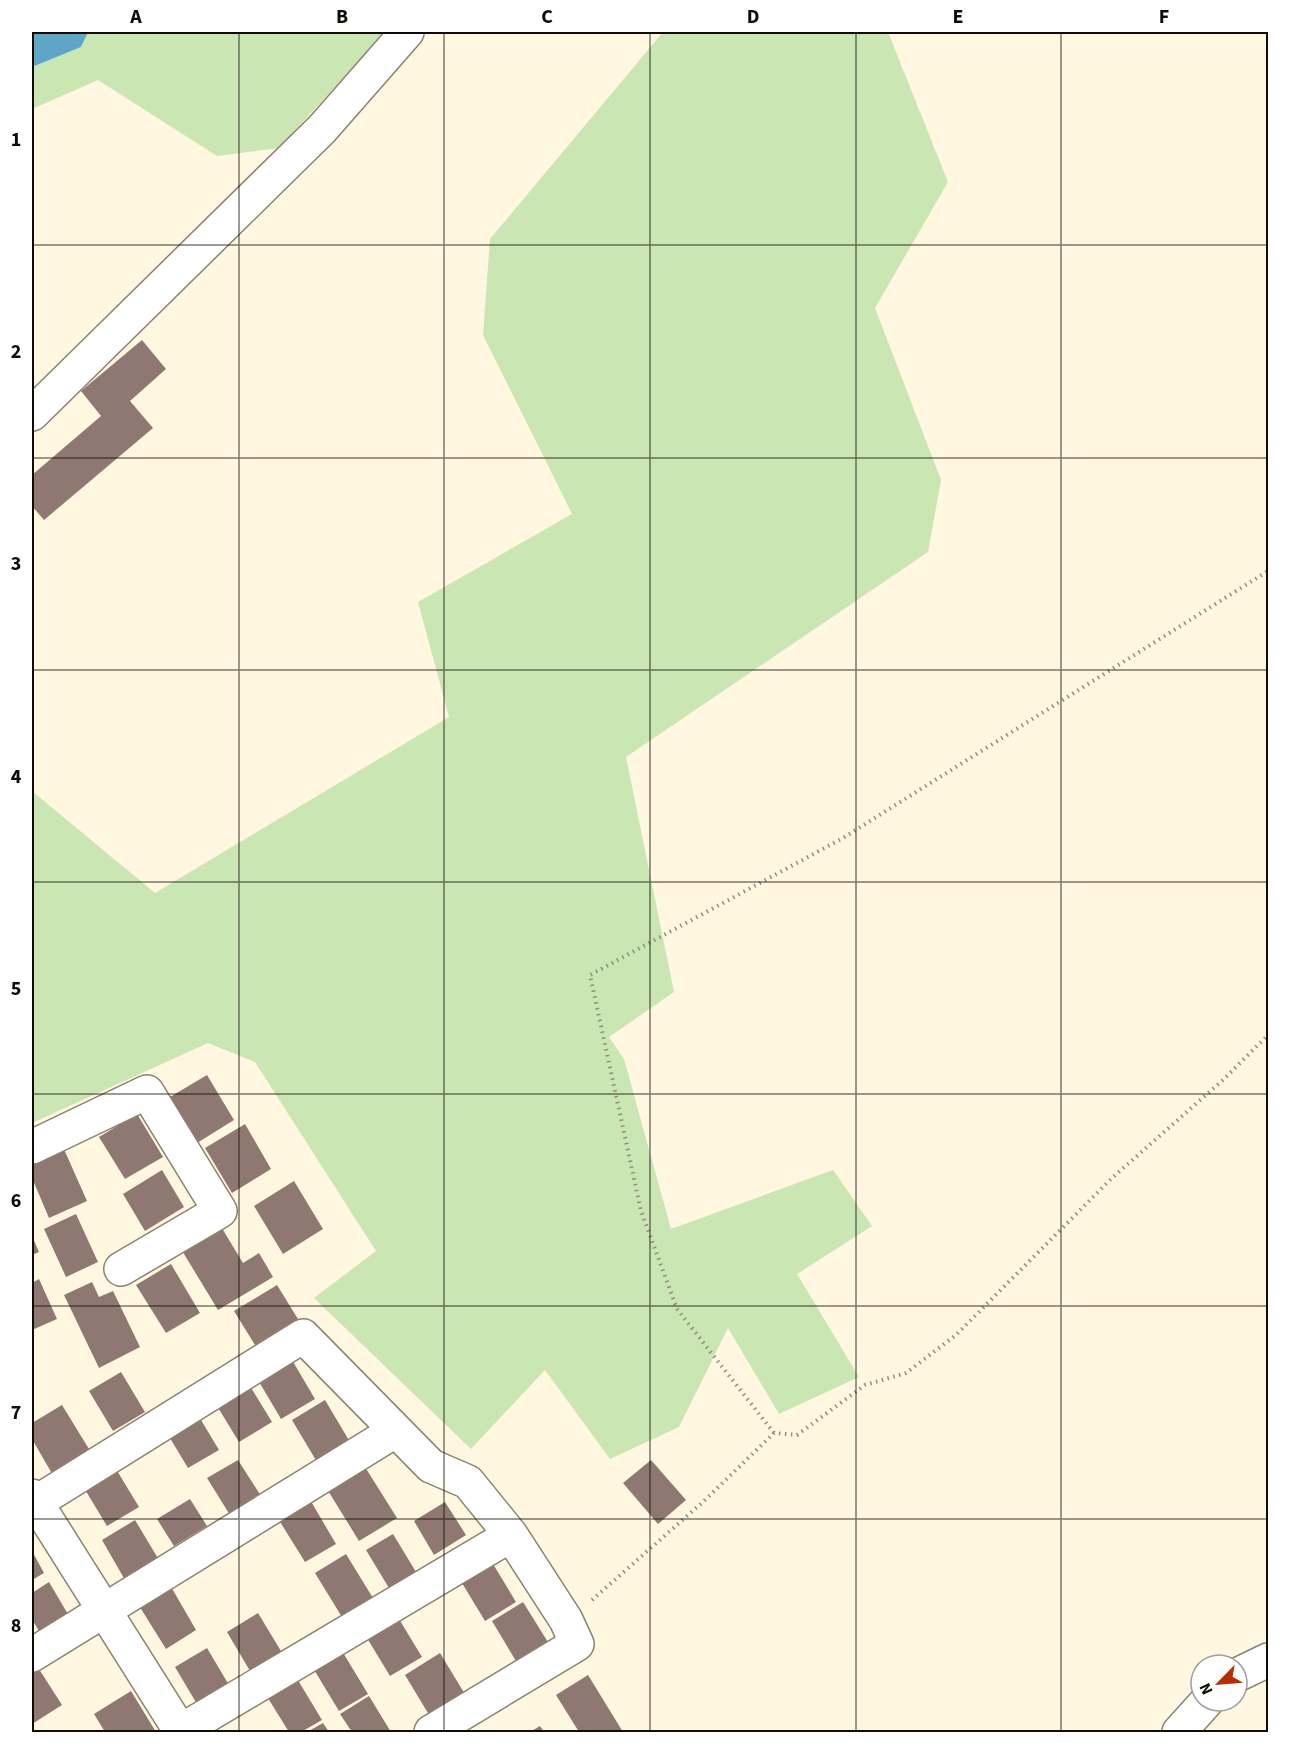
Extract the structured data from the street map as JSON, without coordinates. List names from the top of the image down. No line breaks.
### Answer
{"north":"bottom left","grid":{"columns":["A","B","C","D","E","F"],"rows":["1","2","3","4","5","6","7","8"]}}
